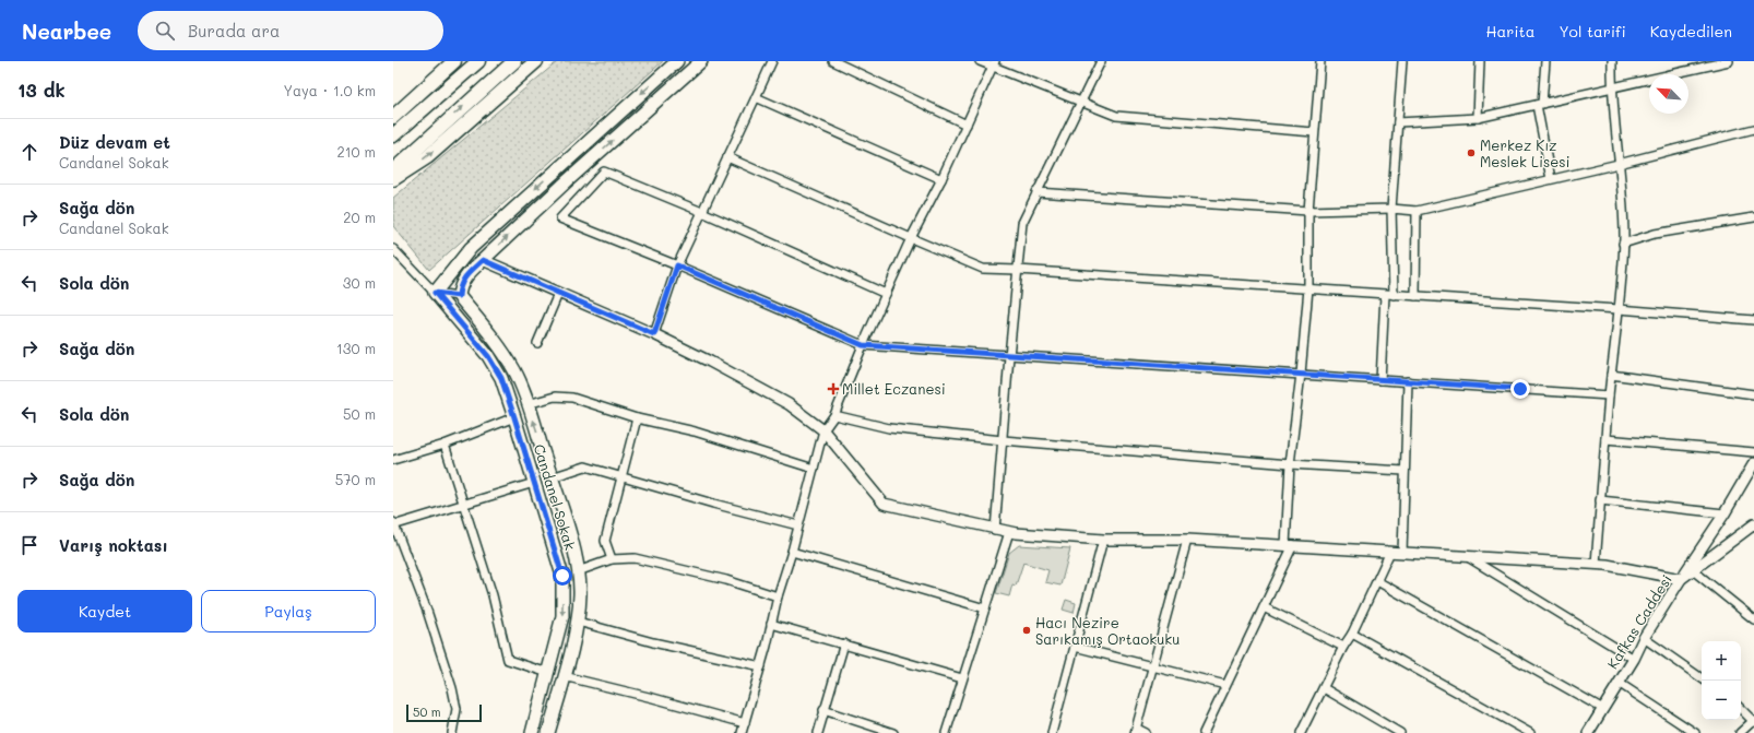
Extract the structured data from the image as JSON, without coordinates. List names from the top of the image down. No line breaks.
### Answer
{"streets":{"main road":["Candanel Sokak"],"street":["Kafkas Caddesi"]},"places":{"other":["Merkez Kız Meslek Lisesi","Hacı Nezire Sarıkamış Ortaokuku"],"health":["Millet Eczanesi"]},"scale_bar":"50 m","north":"top left","page":{"header":"Nearbee","search":"Burada ara","nav":["Harita","Yol tarifi","Kaydedilen"],"heading":["13 dk","Yaya · 1.0 km"],"list":[["Düz devam et","Candanel Sokak","210 m"],["Sağa dön","Candanel Sokak","20 m"],["Sola dön","30 m"],["Sağa dön","130 m"],["Sola dön","50 m"],["Sağa dön","570 m"],"Varış noktası"],"buttons":["Kaydet","Paylaş"],"map_buttons":["+","−"],"scale":"50 m"}}
